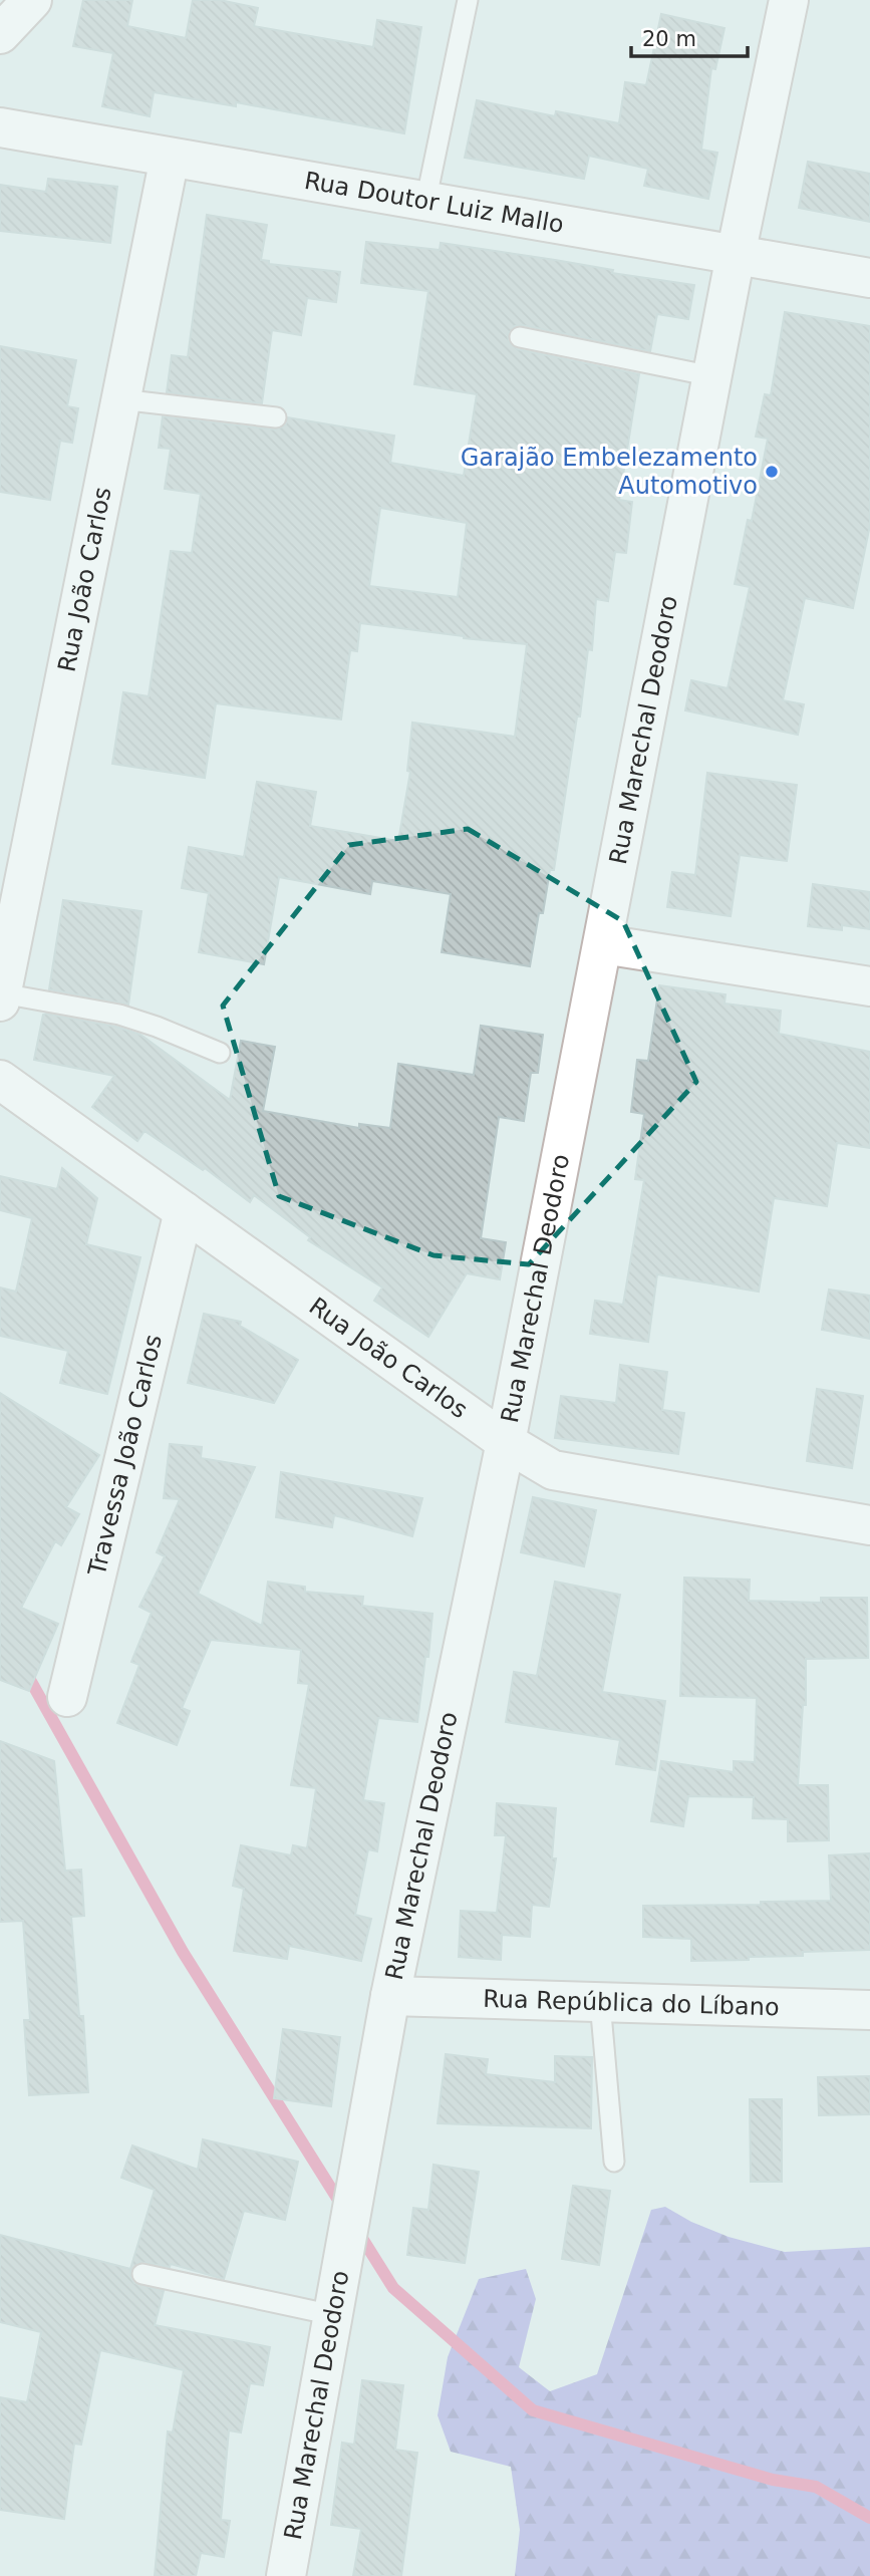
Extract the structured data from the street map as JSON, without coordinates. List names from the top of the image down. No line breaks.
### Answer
{"streets":{"street":["Rua Doutor Luiz Mallo","Rua João Carlos","Rua Marechal Deodoro","Travessa João Carlos","Rua República do Líbano"]},"crossings":[["Rua Doutor Luiz Mallo","Rua João Carlos"],["Rua Doutor Luiz Mallo","Rua Marechal Deodoro"],["Rua João Carlos","Rua Marechal Deodoro"],["Rua João Carlos","Travessa João Carlos"],["Rua Marechal Deodoro","Rua República do Líbano"]],"places":["Garajão Embelezamento Automotivo"],"scale_bar":"20 m"}
